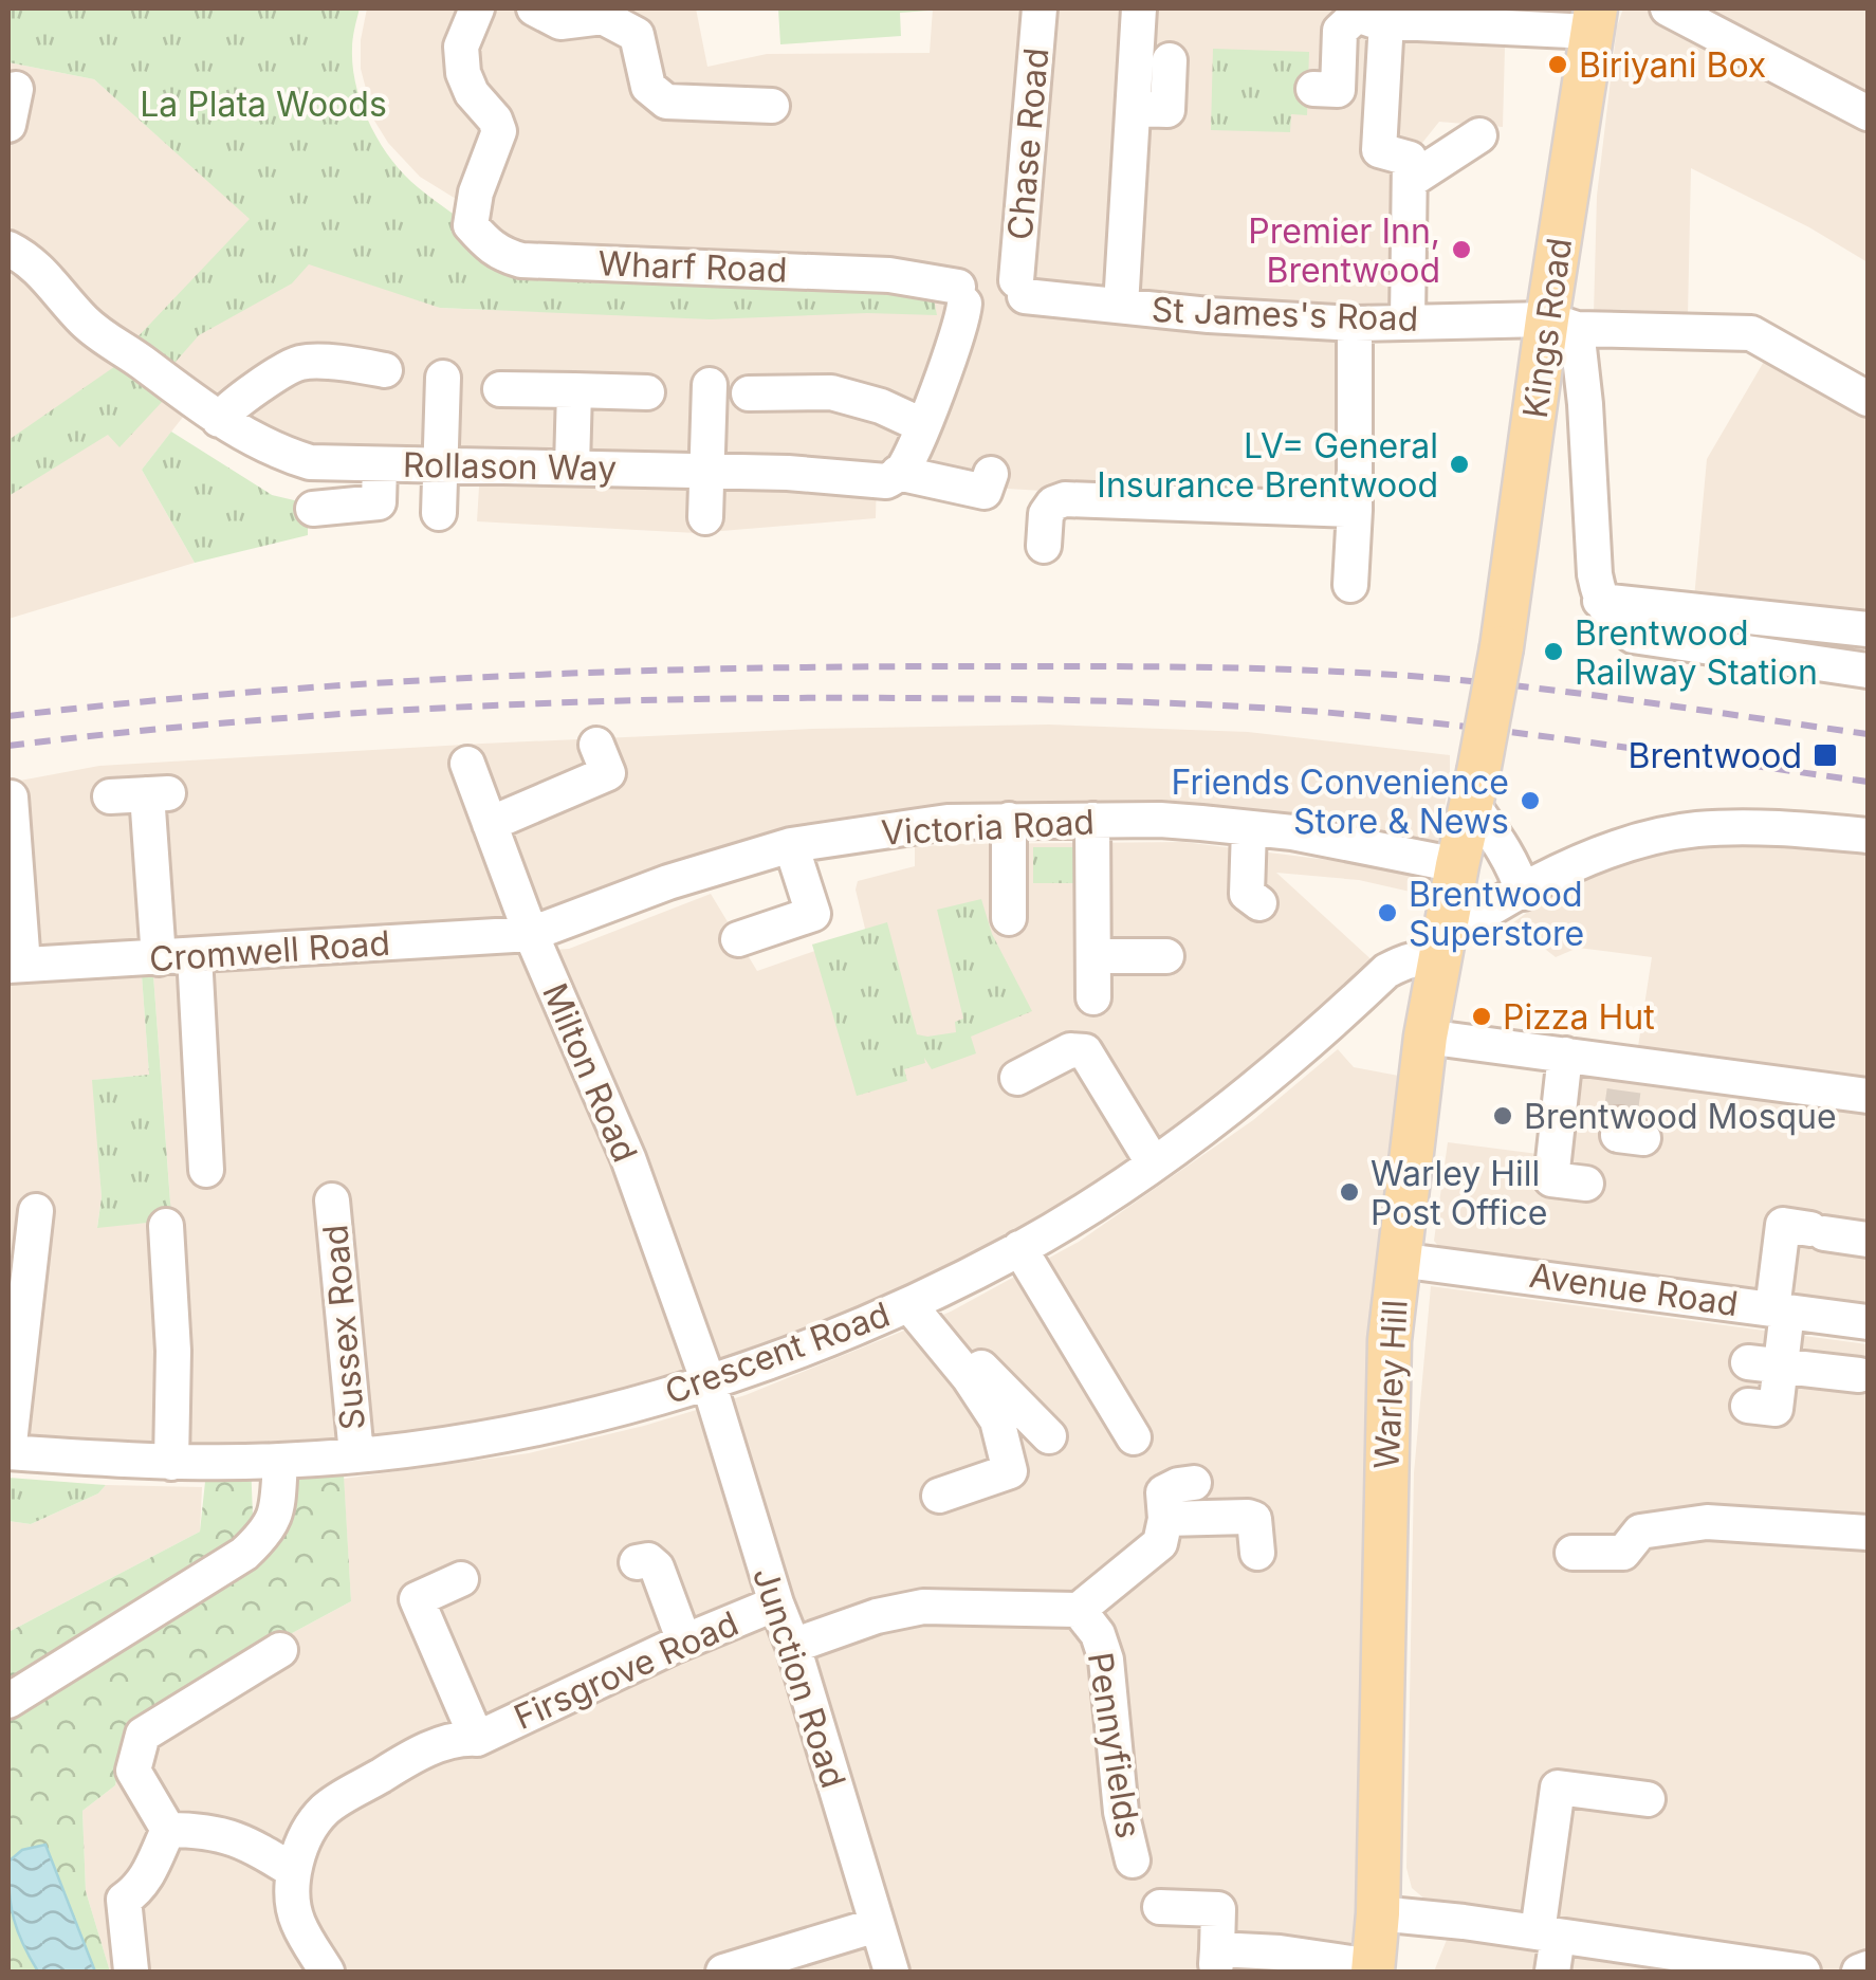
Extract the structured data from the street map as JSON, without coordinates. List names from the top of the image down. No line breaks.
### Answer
{"streets":{"main road":["Kings Road","Warley Hill"],"street":["Chase Road","Wharf Road","St James's Road","Rollason Way","Victoria Road","Cromwell Road","Milton Road","Avenue Road","Sussex Road","Crescent Road","Firsgrove Road","Junction Road","Pennyfields"]},"crossings":[["Chase Road","Wharf Road"],["Chase Road","St James's Road"],["Wharf Road","St James's Road"],["St James's Road","Kings Road"],["Kings Road","Warley Hill"],["Victoria Road","Cromwell Road"],["Victoria Road","Milton Road"],["Victoria Road","Warley Hill"],["Cromwell Road","Milton Road"],["Milton Road","Crescent Road"],["Milton Road","Junction Road"],["Avenue Road","Warley Hill"],["Sussex Road","Crescent Road"],["Crescent Road","Warley Hill"],["Crescent Road","Junction Road"],["Firsgrove Road","Junction Road"],["Junction Road","Pennyfields"]],"parks":["La Plata Woods"],"places":{"other":["Biriyani Box","Premier Inn, Brentwood","LV= General Insurance Brentwood","Brentwood Railway Station","Friends Convenience Store & News","Brentwood Superstore","Pizza Hut","Brentwood Mosque","Warley Hill Post Office"],"transit":["Brentwood"]}}
